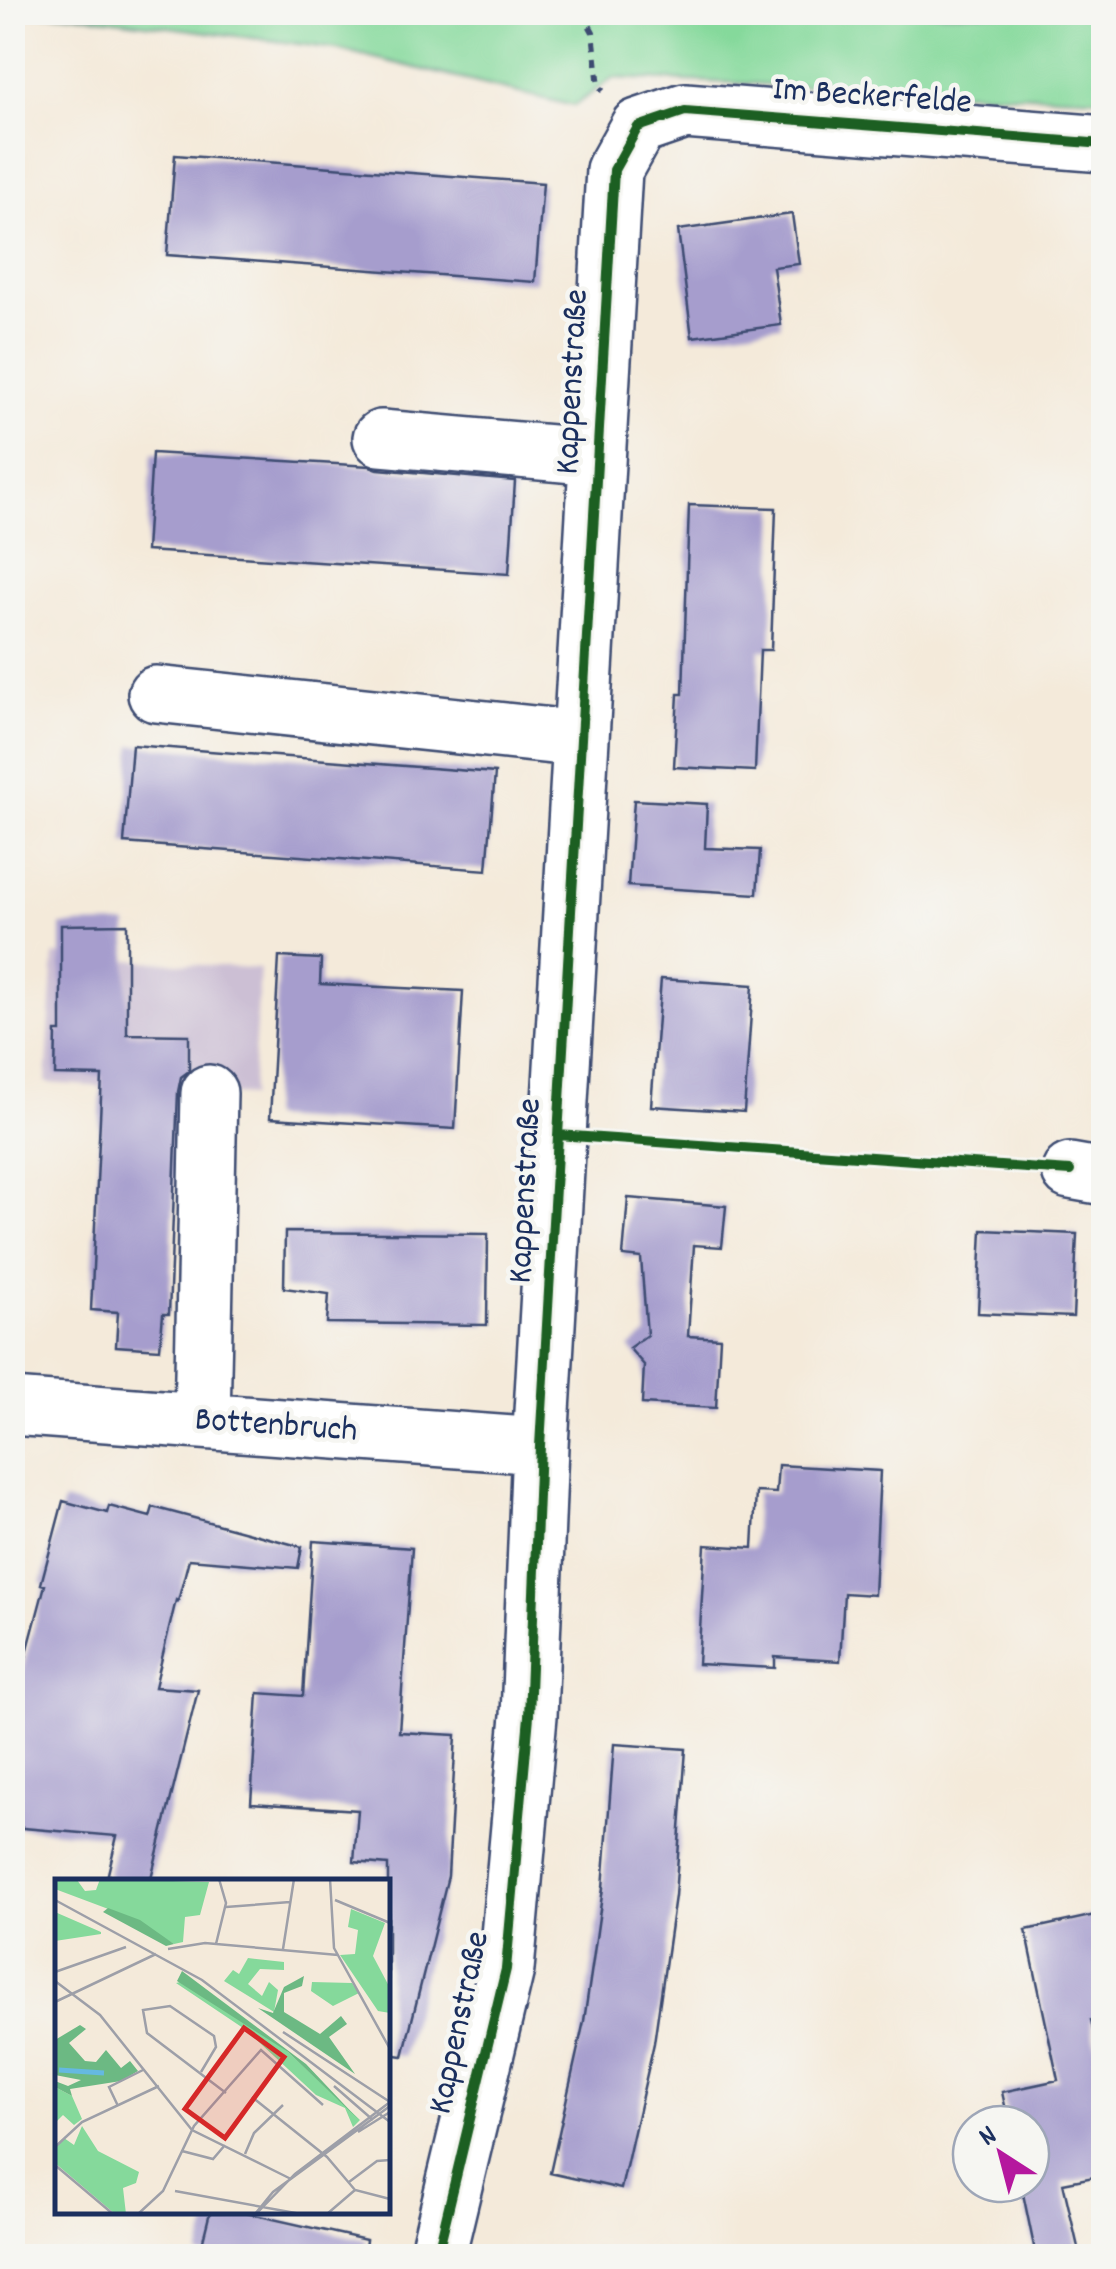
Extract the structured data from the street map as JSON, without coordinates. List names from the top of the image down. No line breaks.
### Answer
{"streets":{"street":["Im Beckerfelde","Kappenstraße","Bottenbruch"]},"crossings":[["Im Beckerfelde","Kappenstraße"],["Kappenstraße","Bottenbruch"]],"north":"top left"}
